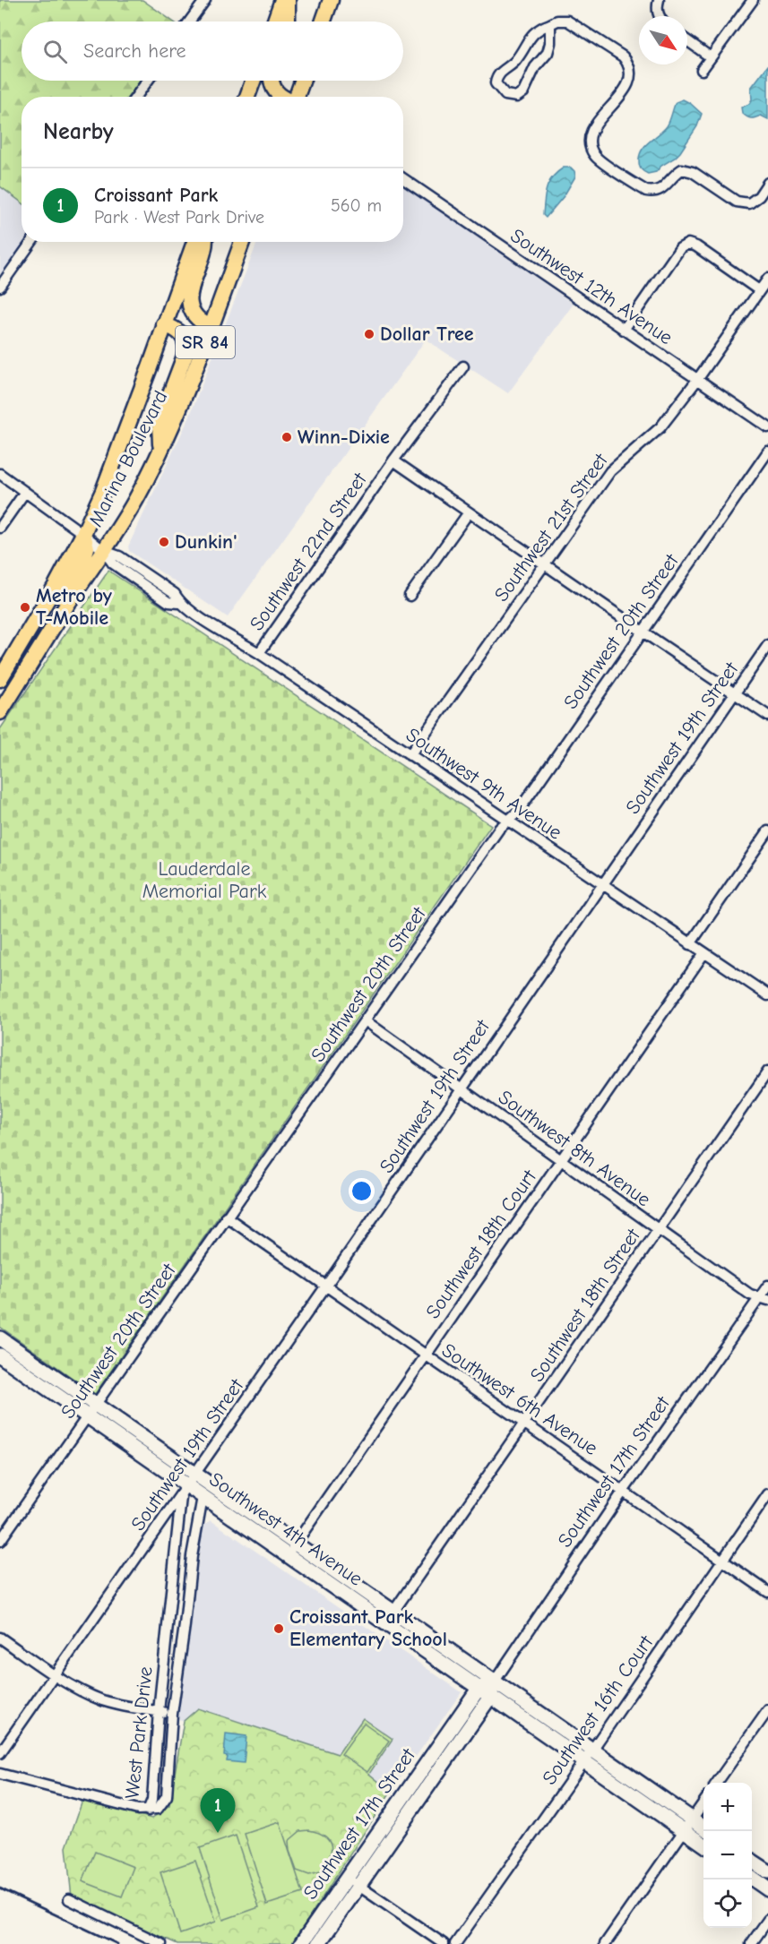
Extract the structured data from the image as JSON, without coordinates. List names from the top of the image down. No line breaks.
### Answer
{"streets":{"main road":["SR 84","Marina Boulevard","Southwest 17th Street","Southwest 4th Avenue"],"street":["Southwest 12th Avenue","Southwest 21st Street","Southwest 22nd Street","Southwest 20th Street","Southwest 19th Street","Southwest 9th Avenue","Southwest 8th Avenue","Southwest 18th Court","Southwest 18th Street","Southwest 6th Avenue","Southwest 16th Court","West Park Drive"]},"crossings":[["Southwest 12th Avenue","Southwest 21st Street"],["Marina Boulevard","Southwest 9th Avenue"],["Southwest 21st Street","Southwest 9th Avenue"],["Southwest 22nd Street","Southwest 9th Avenue"],["Southwest 20th Street","Southwest 9th Avenue"],["Southwest 20th Street","Southwest 8th Avenue"],["Southwest 20th Street","Southwest 6th Avenue"],["Southwest 20th Street","Southwest 4th Avenue"],["Southwest 19th Street","Southwest 9th Avenue"],["Southwest 19th Street","Southwest 8th Avenue"],["Southwest 19th Street","Southwest 6th Avenue"],["Southwest 19th Street","Southwest 4th Avenue"],["Southwest 19th Street","West Park Drive"],["Southwest 9th Avenue","Southwest 18th Court"],["Southwest 8th Avenue","Southwest 18th Court"],["Southwest 8th Avenue","Southwest 18th Street"],["Southwest 8th Avenue","Southwest 17th Street"],["Southwest 18th Court","Southwest 6th Avenue"],["Southwest 18th Court","Southwest 4th Avenue"],["Southwest 18th Street","Southwest 6th Avenue"],["Southwest 18th Street","Southwest 4th Avenue"],["Southwest 6th Avenue","Southwest 17th Street"],["Southwest 6th Avenue","Southwest 16th Court"],["Southwest 17th Street","Southwest 4th Avenue"],["Southwest 4th Avenue","Southwest 16th Court"],["Southwest 4th Avenue","West Park Drive"]],"parks":["Lauderdale Memorial Park"],"places":["Dollar Tree","Winn-Dixie","Dunkin'","Metro by T-Mobile","Croissant Park Elementary School"],"north":"bottom right","page":{"search":"Search here","heading":"Nearby","list":[{"mark":"1","name":"Croissant Park","note":"Park · West Park Drive","value":"560 m"}],"map_buttons":["+","−"],"pins":"1"}}
